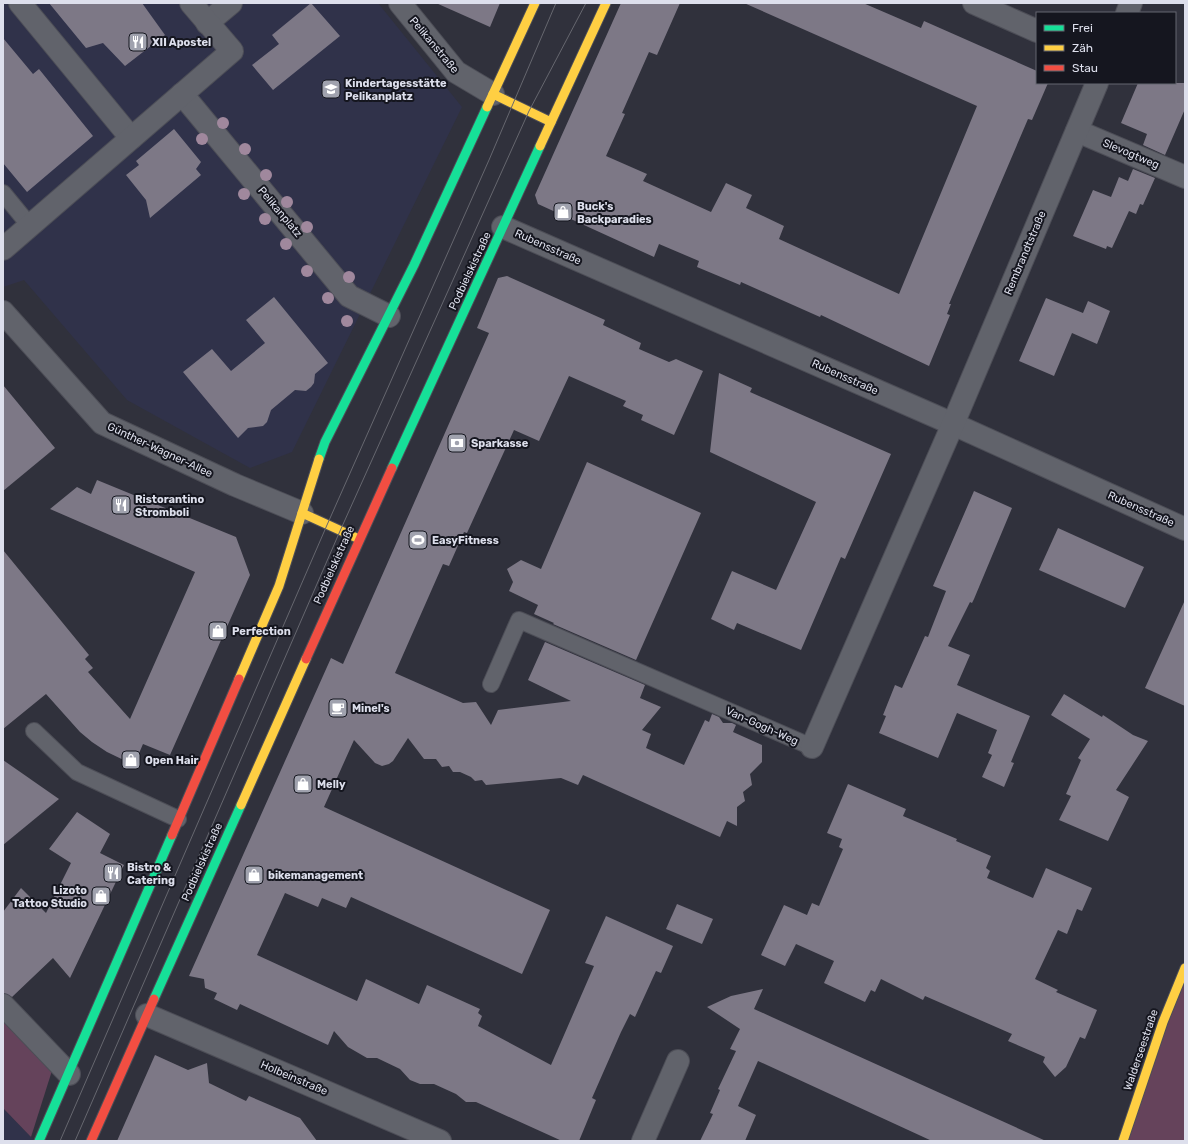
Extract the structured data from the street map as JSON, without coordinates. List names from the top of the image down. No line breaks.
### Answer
{"streets":{"main road":["Podbielskistraße","Walderseestraße"],"street":["Pelikanstraße","Slevogtweg","Pelikanplatz","Rubensstraße","Rembrandtstraße","Günther-Wagner-Allee","Van-Gogh-Weg","Holbeinstraße"]},"crossings":[["Slevogtweg","Rembrandtstraße"],["Rubensstraße","Rembrandtstraße"],["Rubensstraße","Podbielskistraße"],["Rubensstraße","Van-Gogh-Weg"],["Rembrandtstraße","Van-Gogh-Weg"],["Podbielskistraße","Holbeinstraße"]],"places":{"restaurant":["XII Apostel","Ristorantino Stromboli","Bistro & Catering"],"school or university":["Kindertagesstätte Pelikanplatz"],"shop":["Buck's Backparadies","Perfection","Open Hair","Melly","bikemanagement","Lizoto Tattoo Studio"],"bank":["Sparkasse"],"sports":["EasyFitness"],"cafe":["Minel's"]},"legend":["Frei","Zäh","Stau"]}
